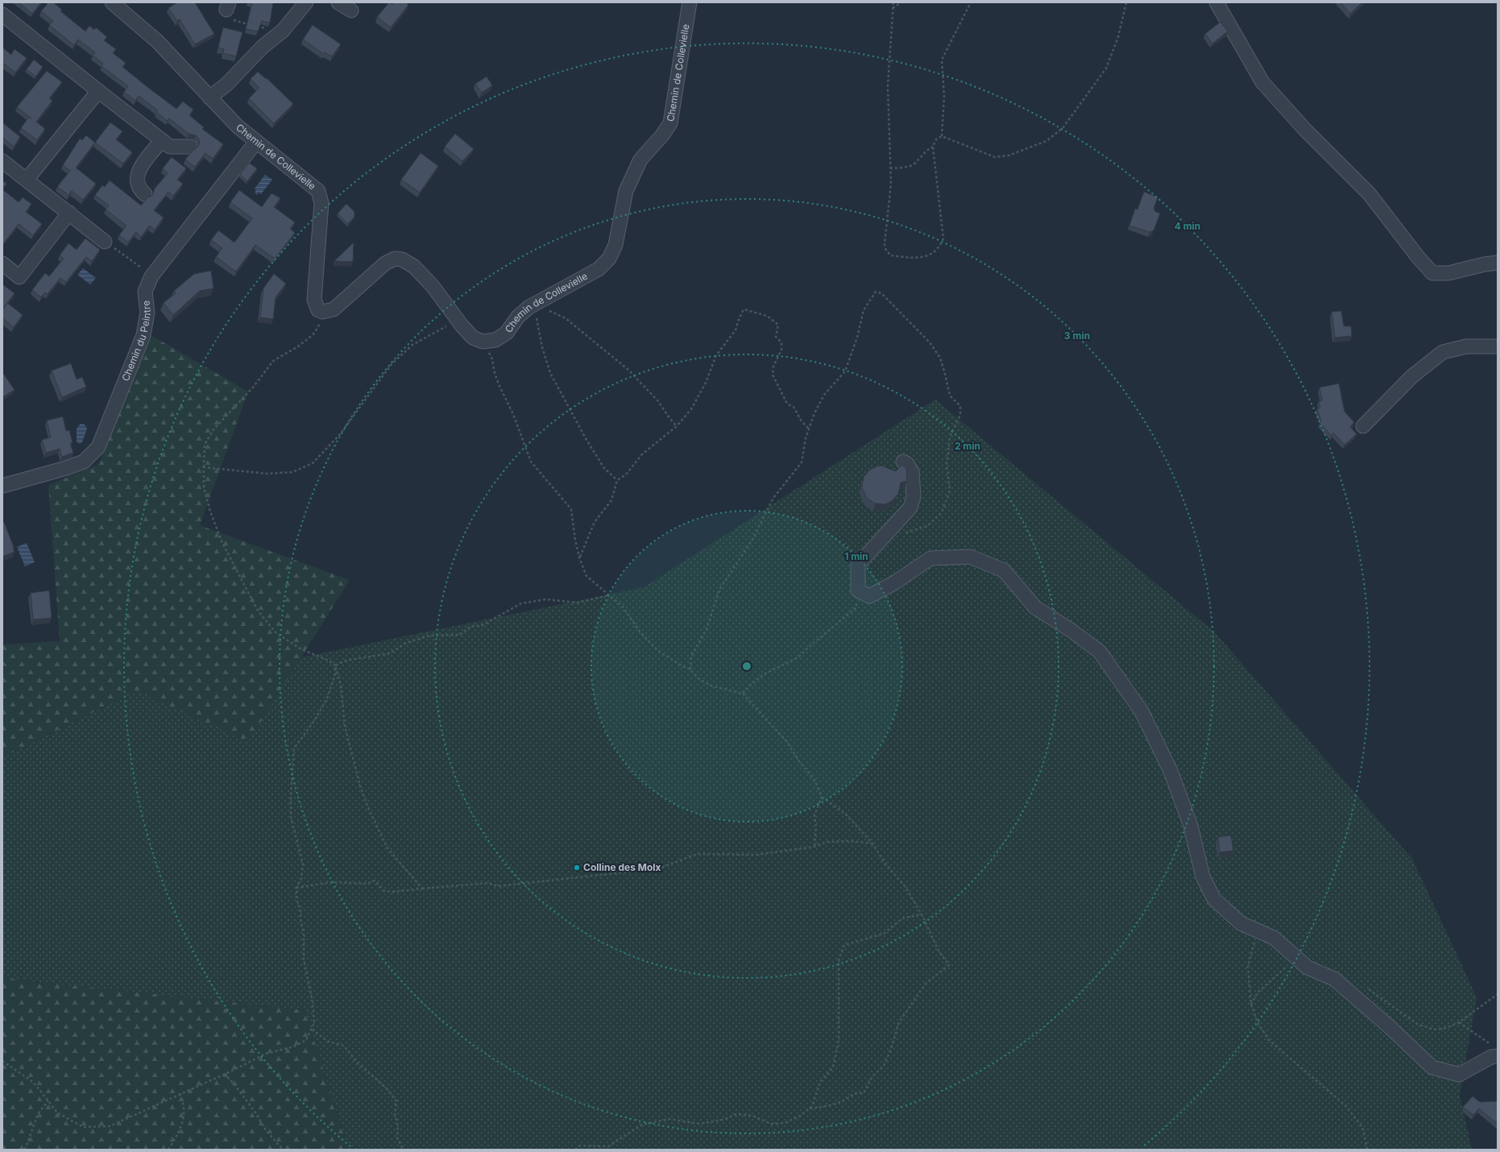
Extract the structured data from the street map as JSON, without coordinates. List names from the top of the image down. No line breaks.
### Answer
{"streets":{"street":["Chemin de Collevielle","Chemin du Peintre"]},"crossings":[["Chemin de Collevielle","Chemin du Peintre"]],"places":["Colline des Molx"],"rings":["4 min","3 min","2 min","1 min"]}
